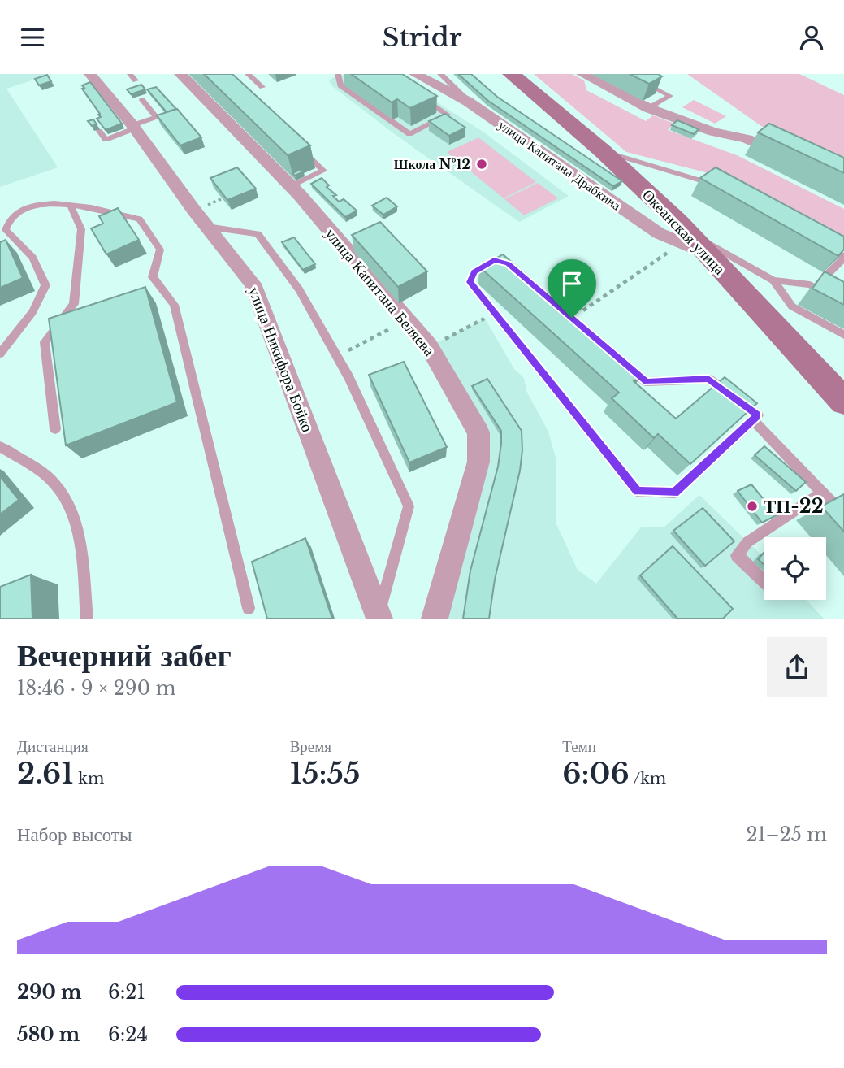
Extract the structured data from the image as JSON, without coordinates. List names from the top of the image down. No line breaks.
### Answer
{"streets":{"main road":["Океанская улица"],"street":["улица Капитана Драбкина","улица Капитана Беляева","улица Никифора Бойко"]},"crossings":[["улица Капитана Драбкина","Океанская улица"]],"places":["Школа №12","ТП-22"],"page":{"header":"Stridr","heading":["Вечерний забег","18:46 · 9 × 290 m"],"stats":[["Дистанция","2.61 km"],["Время","15:55"],["Темп","6:06 /km"]],"chart":["Набор высоты","21–25 m"],"list":[{"name":"290 m","note":"6:21"},{"name":"580 m","note":"6:24"}]}}
